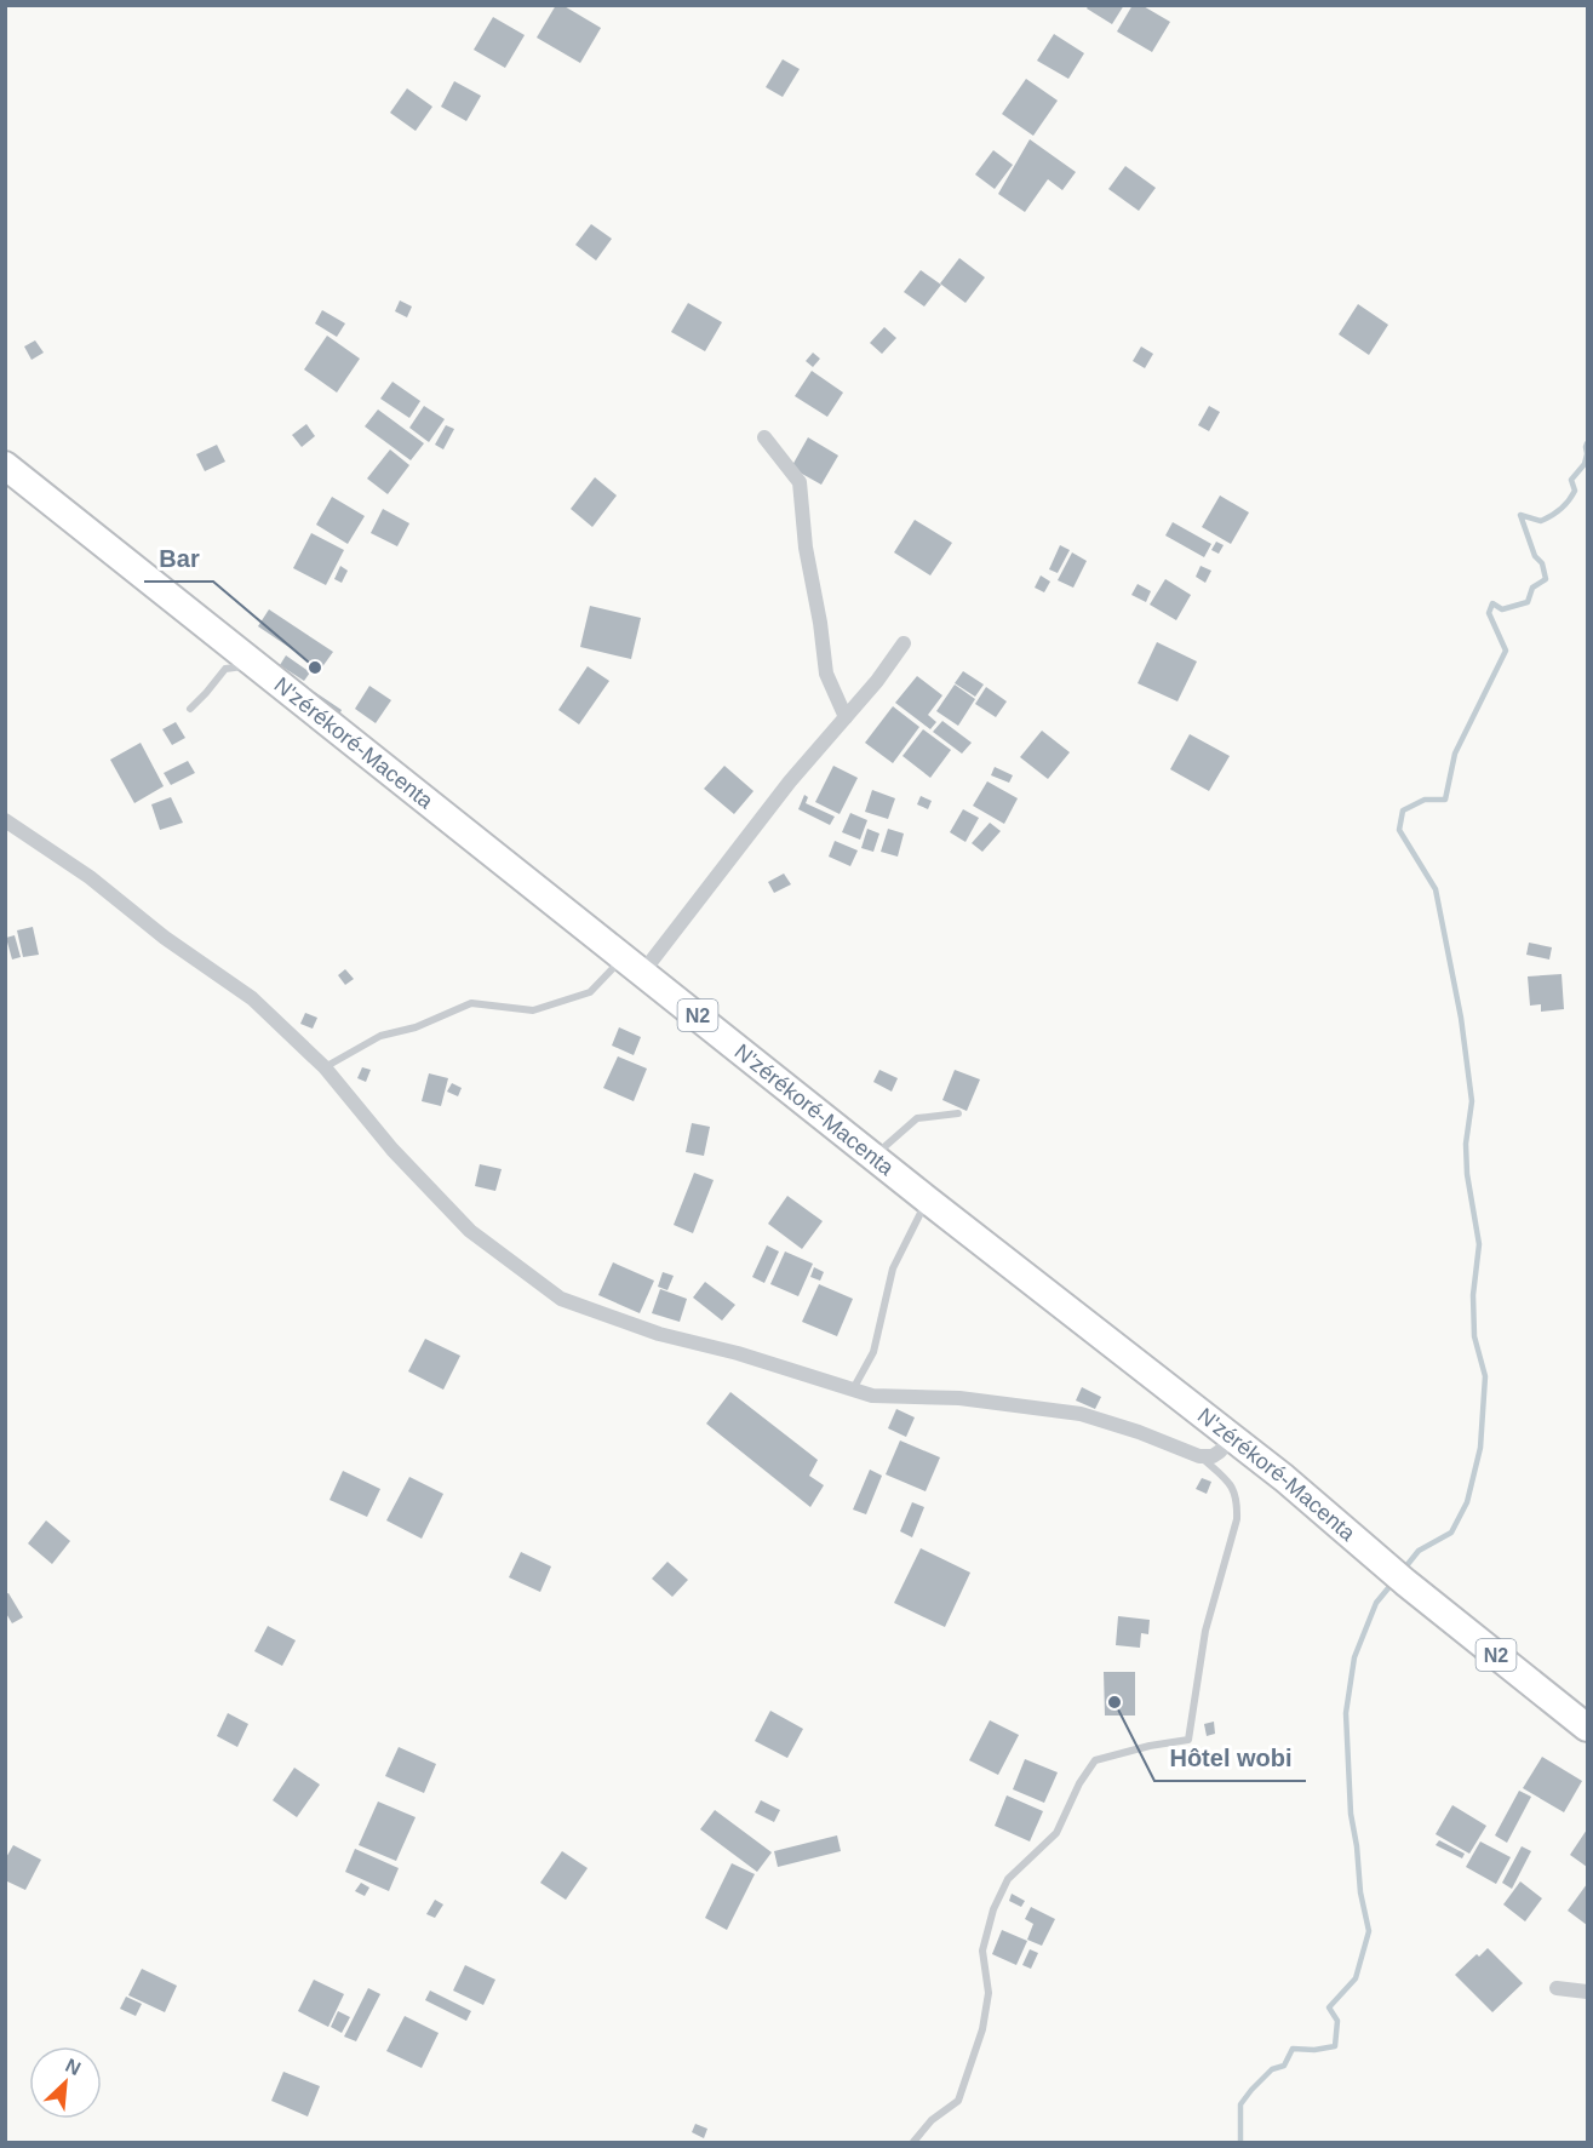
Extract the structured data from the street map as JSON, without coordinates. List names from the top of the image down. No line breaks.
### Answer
{"streets":{"highway":["N'zérékoré-Macenta","N2"]},"places":["Bar","Hôtel wobi"],"north":"top right"}
